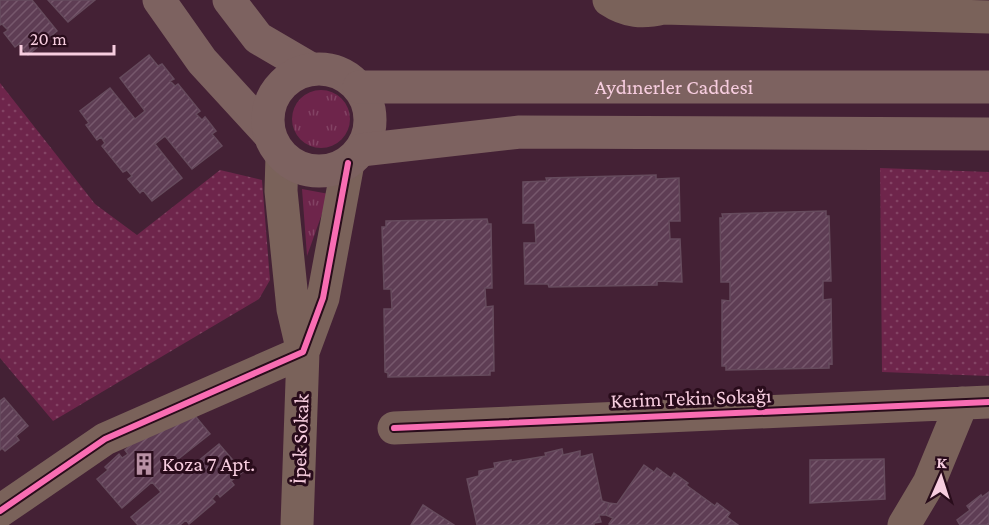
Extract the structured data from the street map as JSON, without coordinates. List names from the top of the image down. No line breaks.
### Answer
{"streets":{"main road":["Aydınerler Caddesi"],"street":["Kerim Tekin Sokağı","İpek Sokak"]},"places":{"building":["Koza 7 Apt."]},"scale_bar":"20 m","north":"top"}
